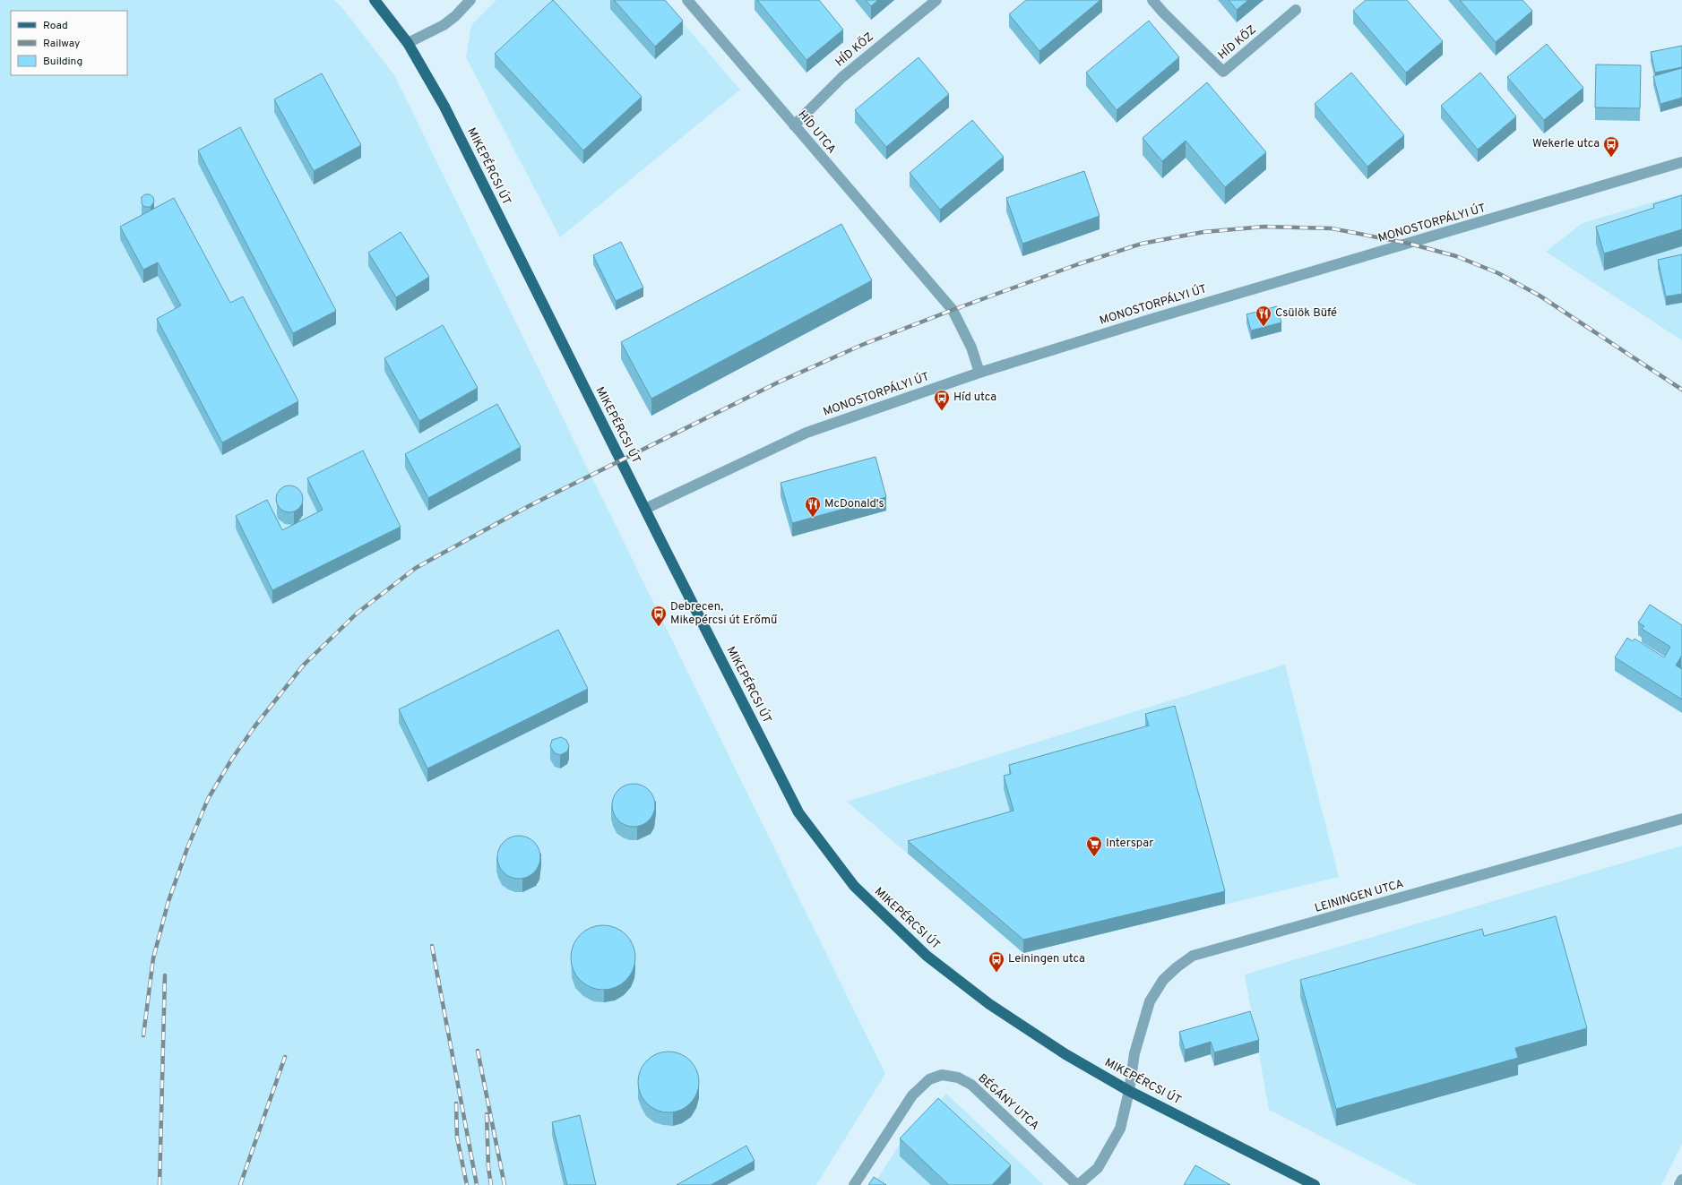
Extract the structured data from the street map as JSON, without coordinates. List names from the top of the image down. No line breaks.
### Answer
{"streets":{"main road":["MIKEPÉRCSI ÚT"],"street":["HÍD KÖZ","HÍD UTCA","MONOSTORPÁLYI ÚT","LEININGEN UTCA","BÉGÁNY UTCA"]},"crossings":[["HÍD KÖZ","HÍD UTCA"],["HÍD UTCA","MONOSTORPÁLYI ÚT"],["MIKEPÉRCSI ÚT","MONOSTORPÁLYI ÚT"],["MIKEPÉRCSI ÚT","LEININGEN UTCA"],["LEININGEN UTCA","BÉGÁNY UTCA"]],"places":{"bus stop":["Wekerle utca","Híd utca","Debrecen, Mikepércsi út Erőmű","Leiningen utca"],"restaurant":["Csülök Büfé","McDonald's"],"supermarket":["Interspar"]},"legend":["Road","Railway","Building"]}
